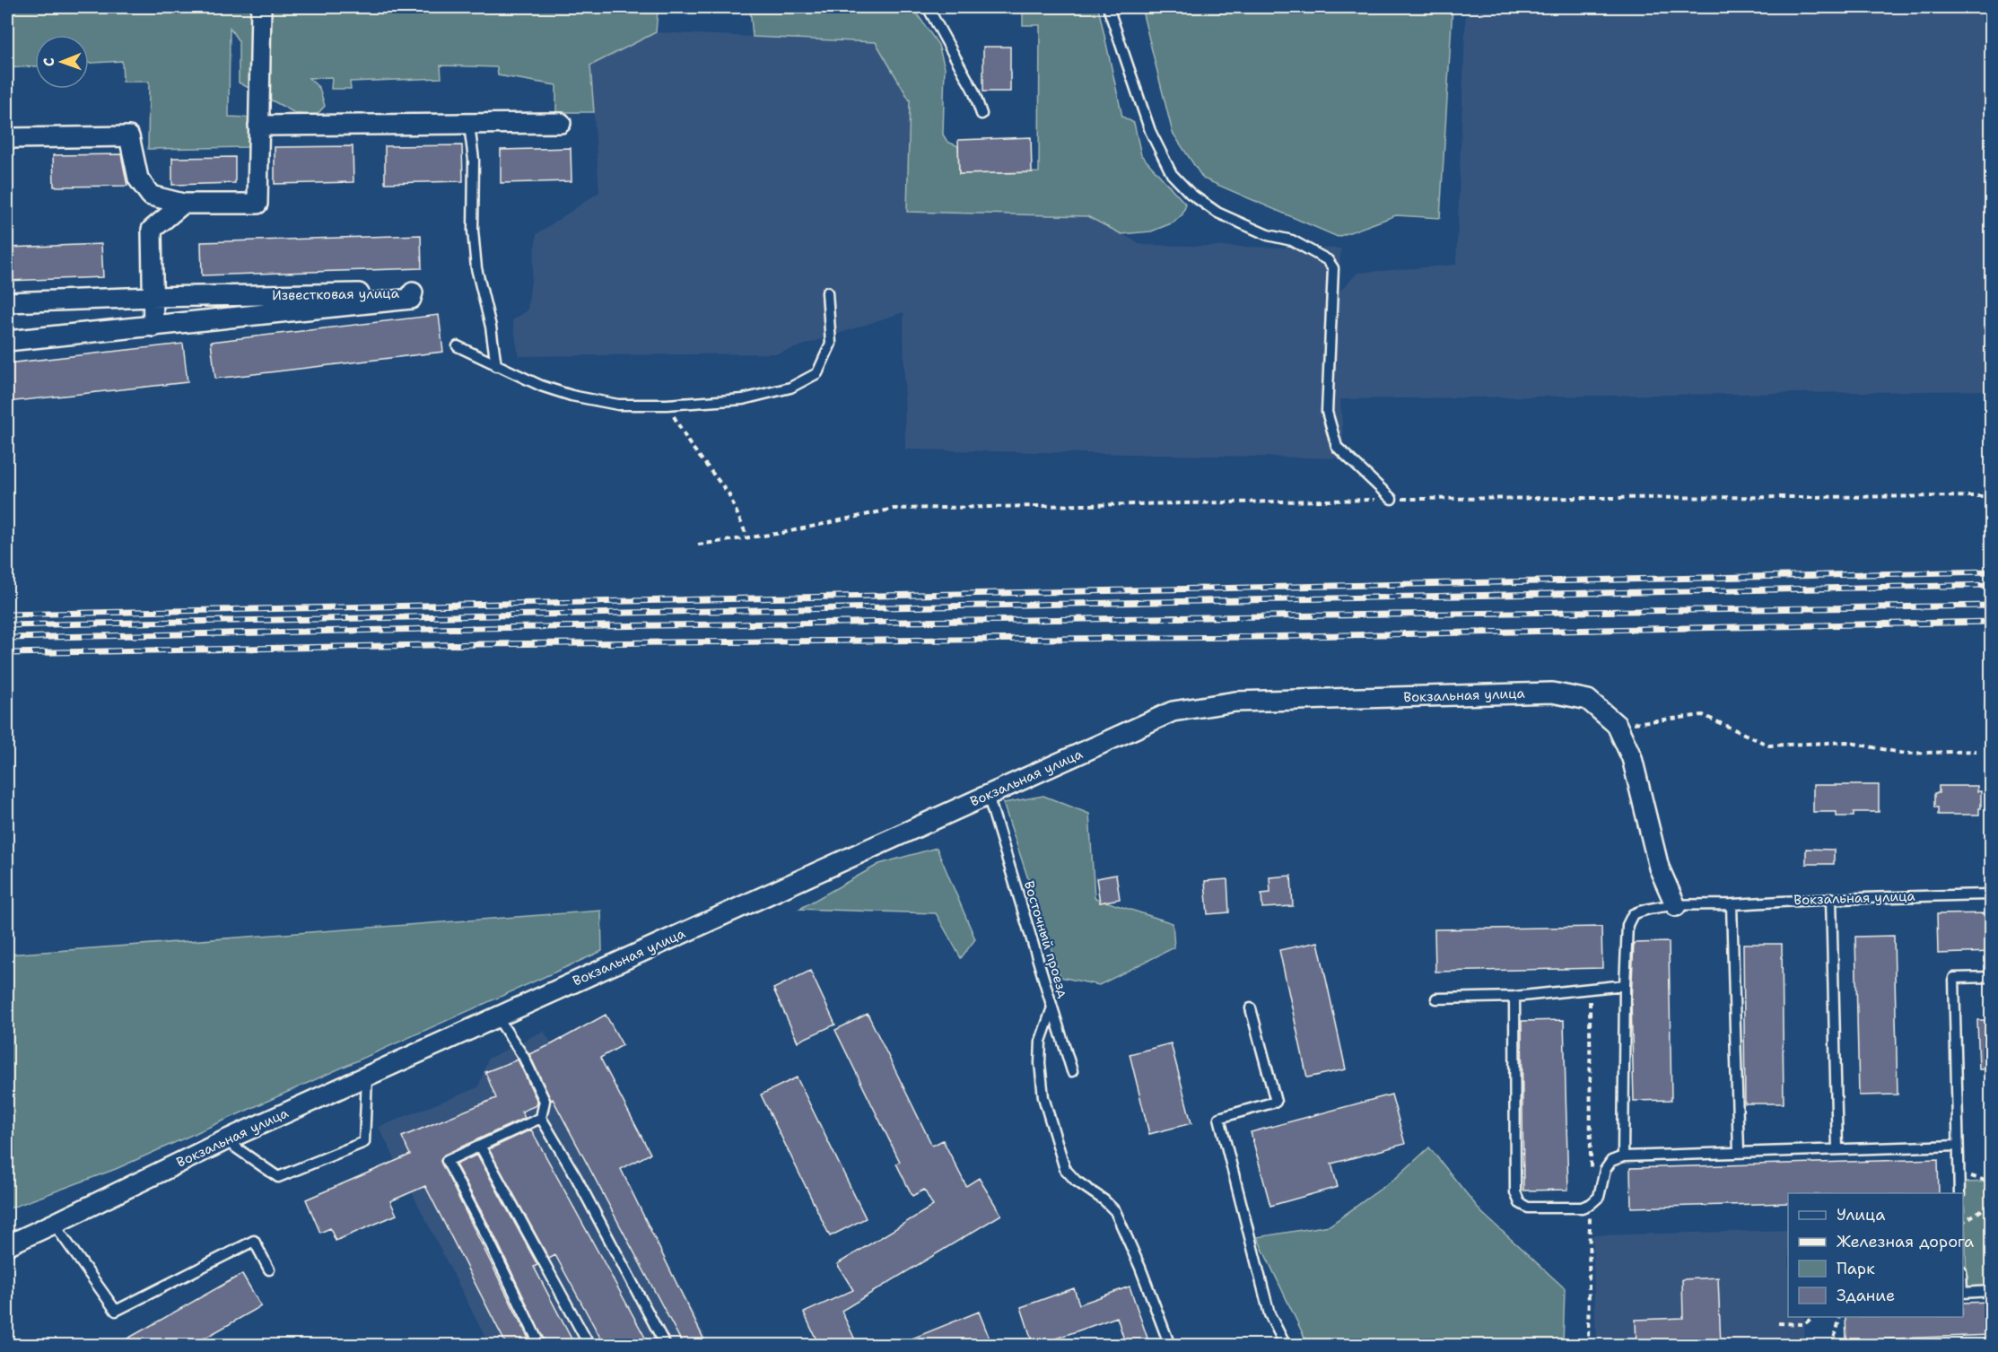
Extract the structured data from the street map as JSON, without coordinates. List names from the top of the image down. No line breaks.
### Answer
{"streets":{"street":["Известковая улица","Вокзальная улица"],"lane":["Восточный проезд"]},"crossings":[["Вокзальная улица","Восточный проезд"]],"legend":["Улица","Железная дорога","Парк","Здание"],"north":"left"}
